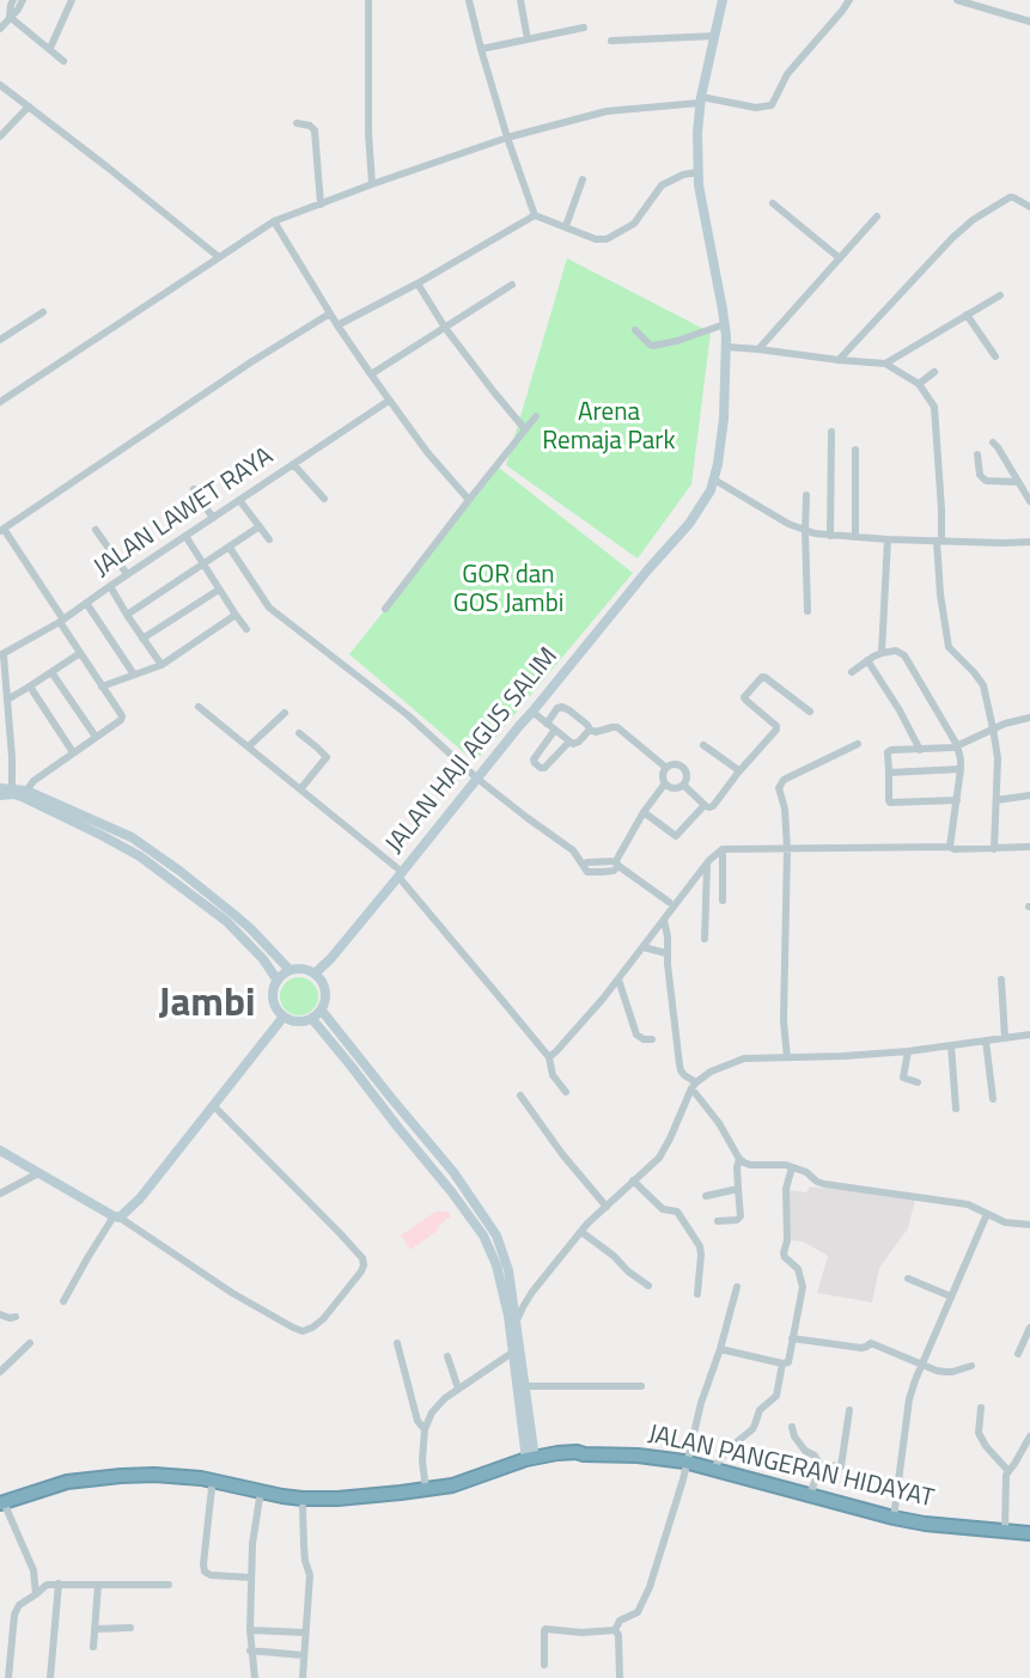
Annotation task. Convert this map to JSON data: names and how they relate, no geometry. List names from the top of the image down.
{
  "streets": {
    "highway": ["JALAN PANGERAN HIDAYAT"],
    "main road": ["JALAN HAJI AGUS SALIM"],
    "street": ["JALAN LAWET RAYA"]
  },
  "districts": ["Jambi"],
  "parks": ["Arena Remaja Park", "GOR dan GOS Jambi"]
}
